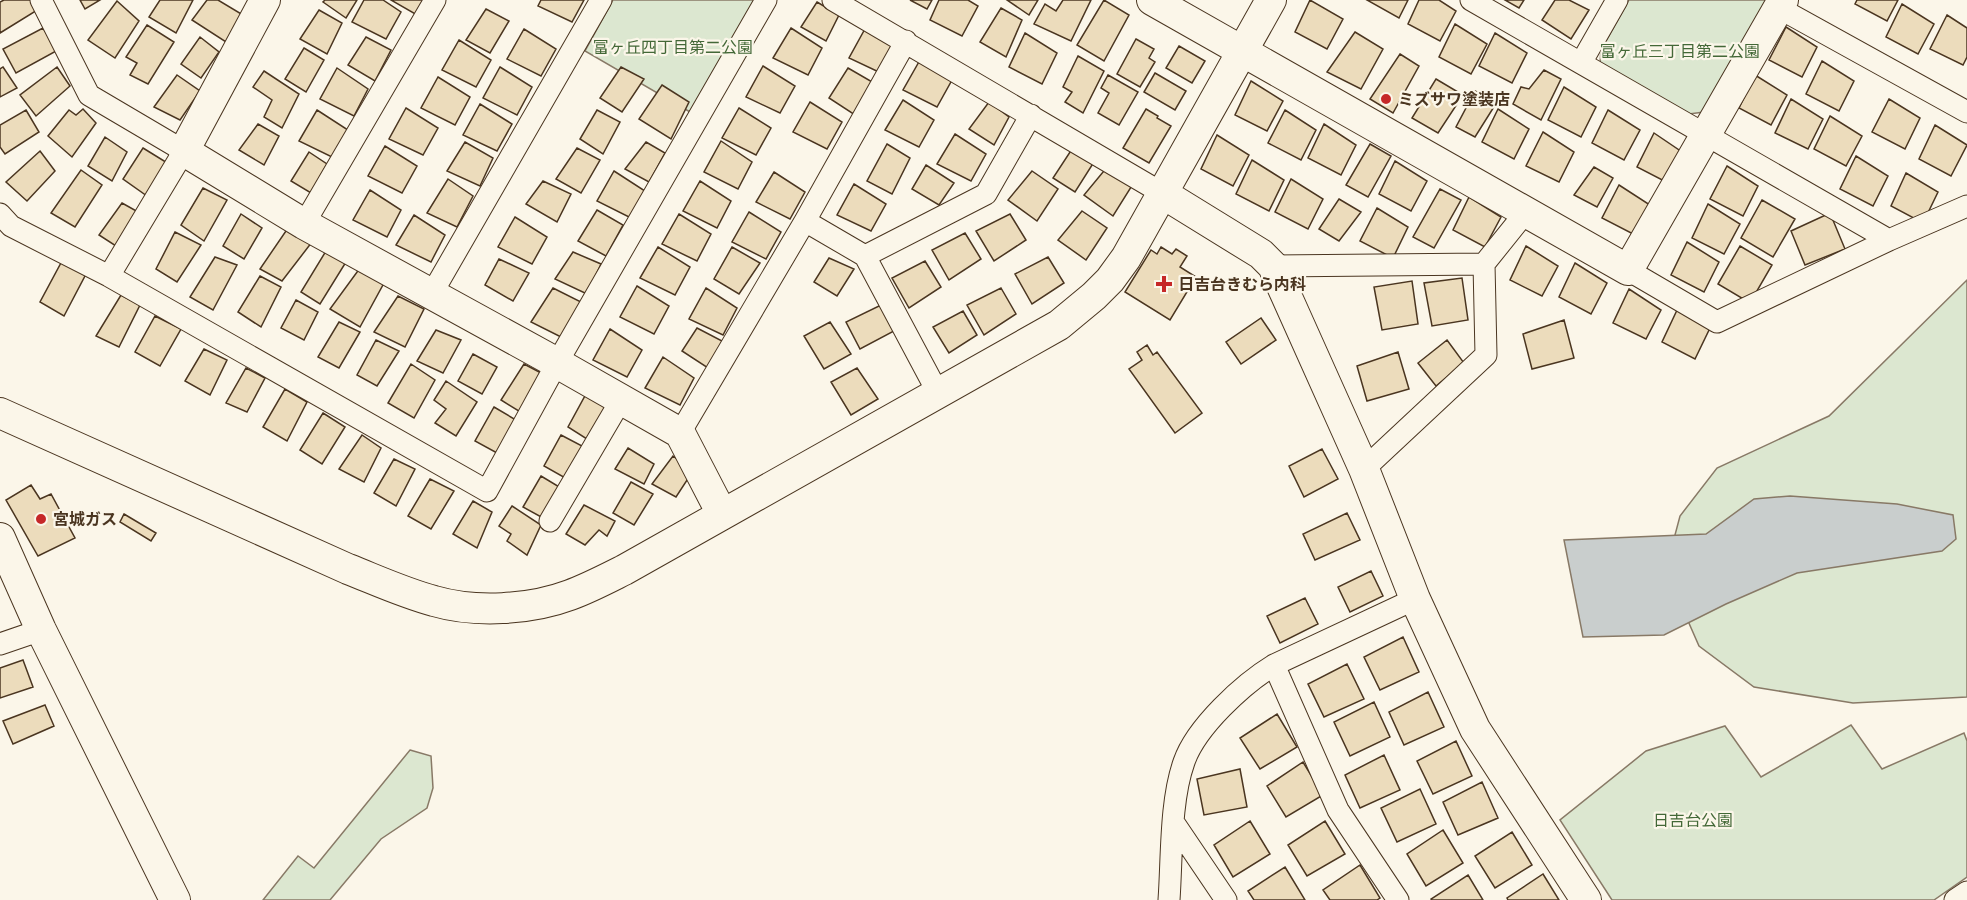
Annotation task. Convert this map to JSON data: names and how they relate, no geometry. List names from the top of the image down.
{
  "parks": ["富ヶ丘四丁目第二公園", "富ヶ丘三丁目第二公園", "日吉台公園"],
  "places": {
    "other": ["ミズサワ塗装店", "宮城ガス"],
    "health": ["日吉台きむら内科"]
  }
}
